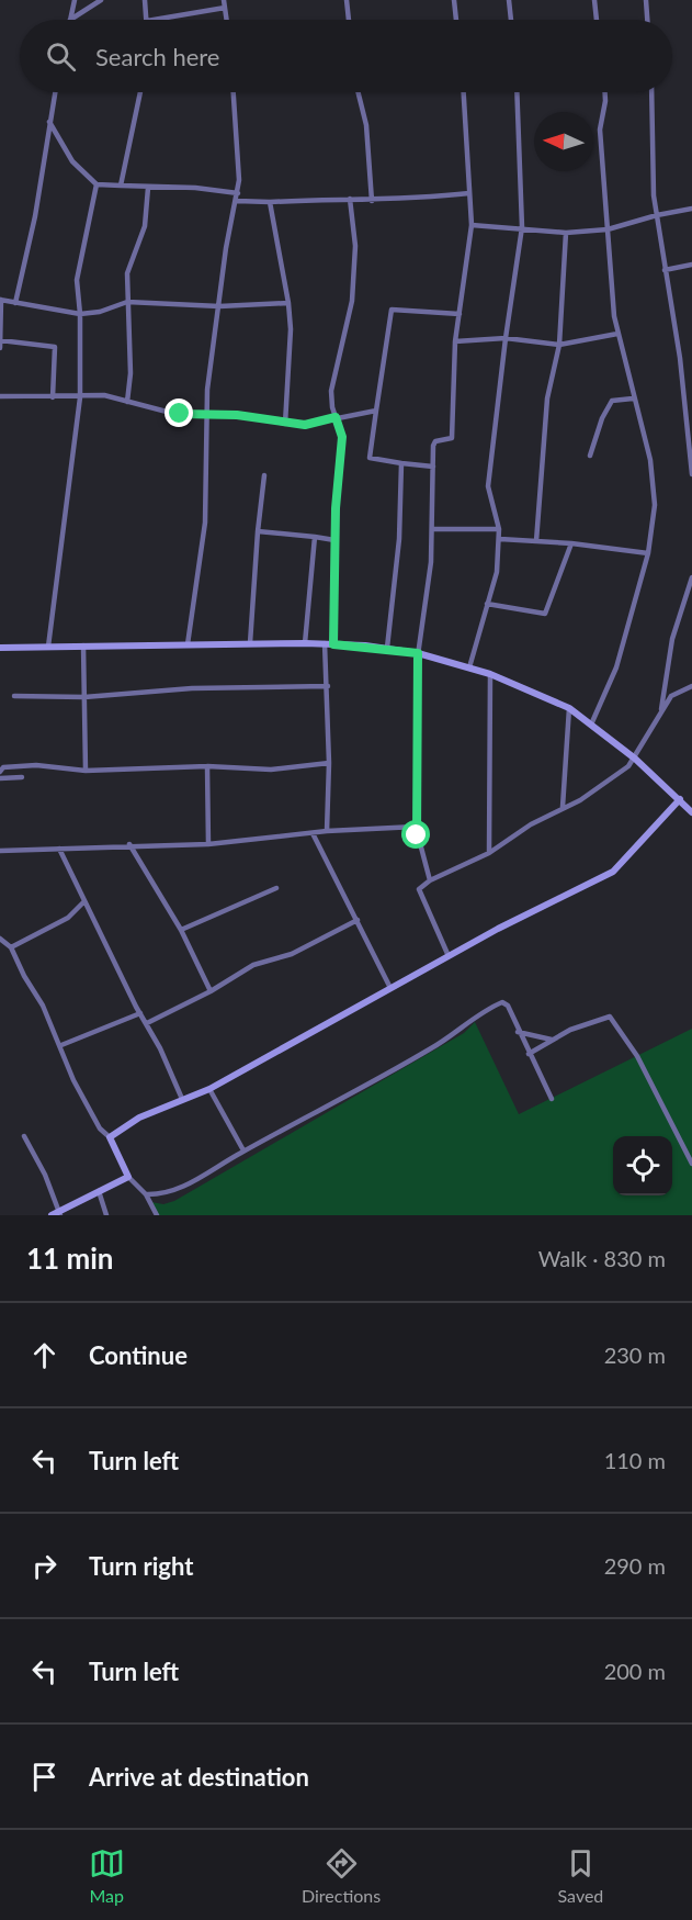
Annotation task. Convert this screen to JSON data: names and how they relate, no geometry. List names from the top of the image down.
{
  "north": "left",
  "page": {
    "search": "Search here",
    "heading": ["11 min", "Walk · 830 m"],
    "list": [
      ["Continue", "230 m"],
      ["Turn left", "110 m"],
      ["Turn right", "290 m"],
      ["Turn left", "200 m"],
      "Arrive at destination"
    ],
    "nav": ["Map", "Directions", "Saved"]
  }
}
